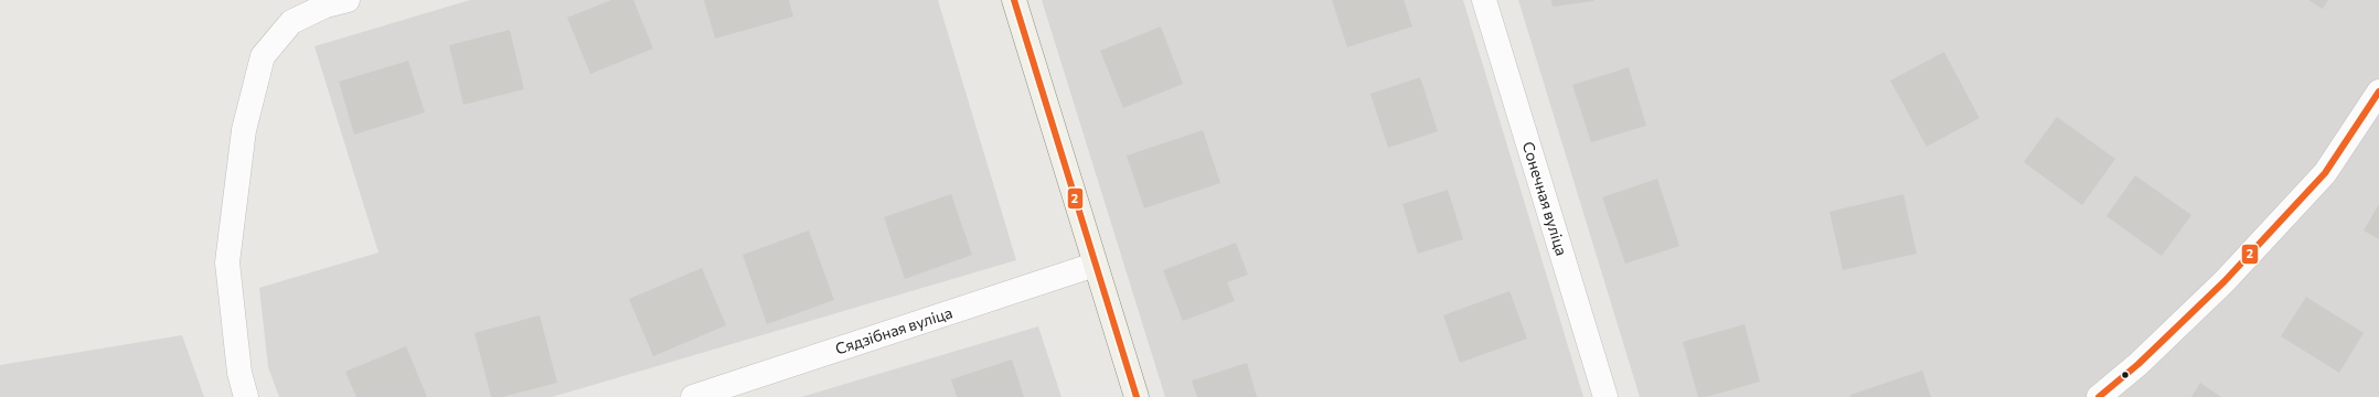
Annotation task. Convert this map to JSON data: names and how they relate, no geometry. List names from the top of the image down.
{
  "streets": {
    "street": ["Сонечная вуліца", "Сядзібная вуліца"]
  },
  "lines": ["transit line 2"]
}
